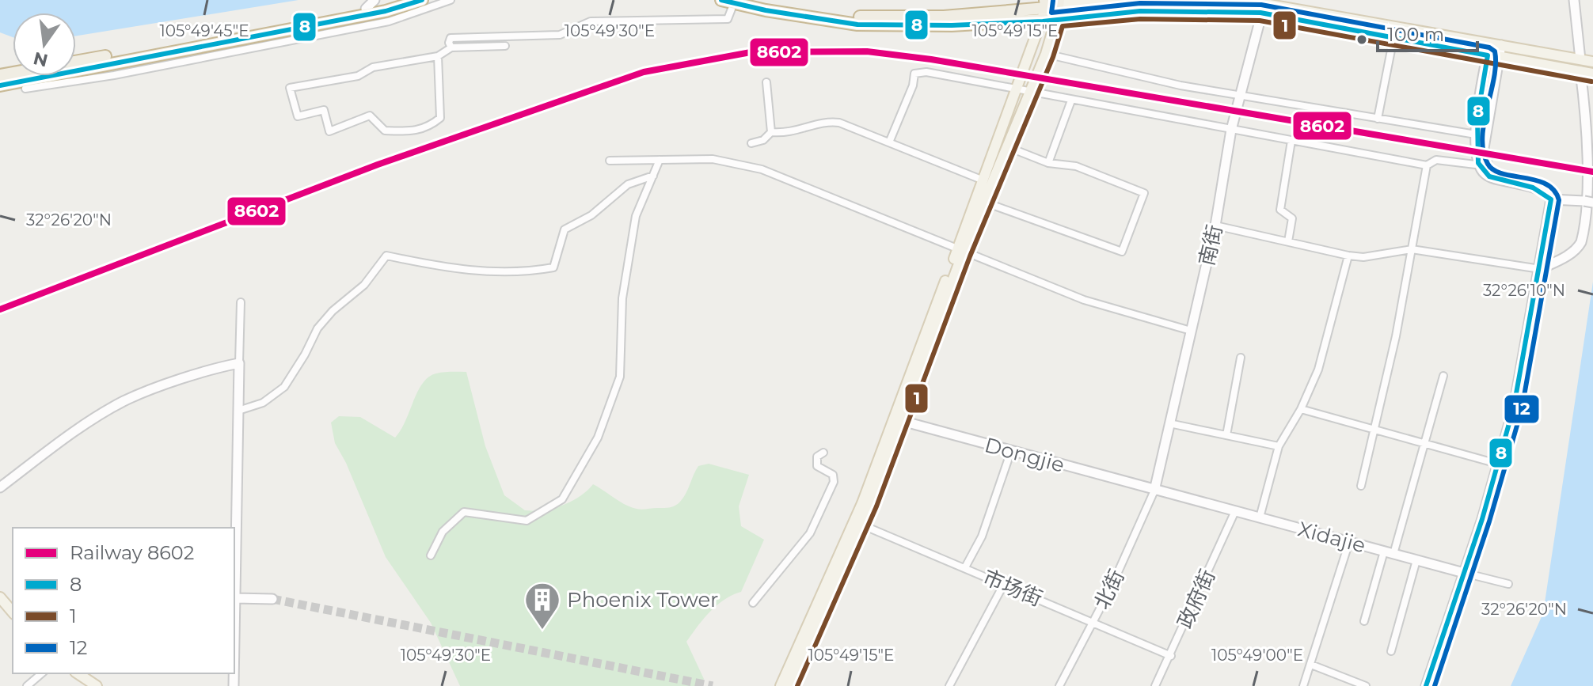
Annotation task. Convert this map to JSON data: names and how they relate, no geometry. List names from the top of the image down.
{
  "streets": {
    "street": [
      "南街",
      "Dongjie",
      "Xidajie",
      "市场街",
      "北街",
      "政府街"
    ]
  },
  "crossings": [
    ["南街", "Dongjie"],
    ["南街", "Xidajie"],
    ["南街", "北街"],
    ["Dongjie", "Xidajie"],
    ["Dongjie", "北街"],
    ["Xidajie", "北街"],
    ["Xidajie", "政府街"],
    ["市场街", "北街"],
    ["市场街", "政府街"]
  ],
  "places": {
    "building": ["Phoenix Tower"]
  },
  "lines": [
    "transit line 8",
    "transit line 12",
    "transit line 1",
    "rail line 8602"
  ],
  "legend": [
    "Railway 8602",
    "8",
    "1",
    "12"
  ],
  "scale_bar": "100 m",
  "north": "bottom",
  "coordinates": [
    "105°49'45\"E",
    "105°49'30\"E",
    "105°49'15\"E",
    "32°26'20\"N",
    "32°26'10\"N",
    "105°49'00\"E"
  ]
}
